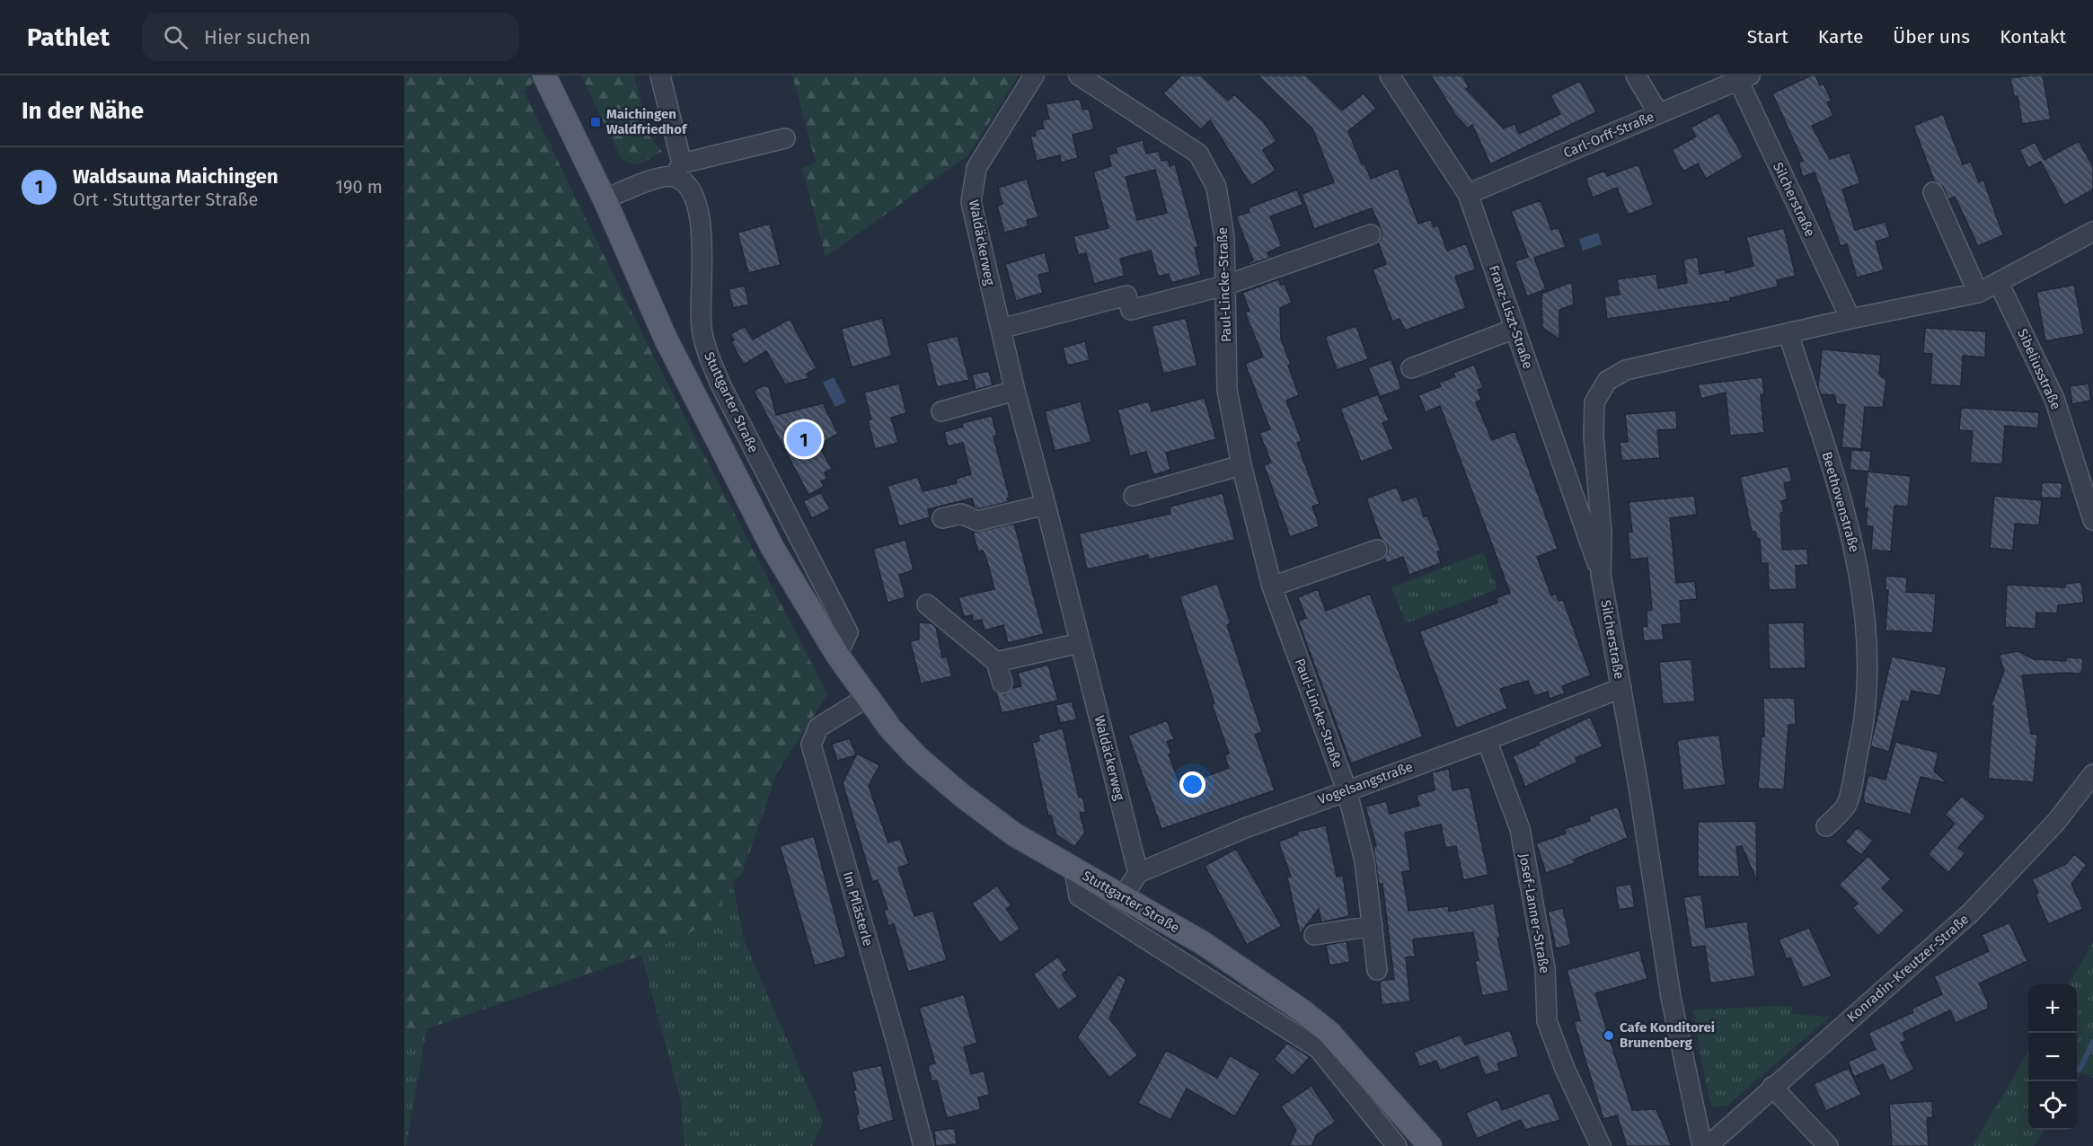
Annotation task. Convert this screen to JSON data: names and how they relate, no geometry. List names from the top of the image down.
{
  "streets": {
    "main road": ["Stuttgarter Straße"],
    "street": [
      "Carl-Orff-Straße",
      "Silcherstraße",
      "Waldäckerweg",
      "Paul-Lincke-Straße",
      "Franz-Liszt-Straße",
      "Sibeliusstraße",
      "Beethovenstraße",
      "Vogelsangstraße",
      "Im Pflästerle",
      "Josef-Lanner-Straße",
      "Konradin-Kreutzer-Straße"
    ]
  },
  "crossings": [
    ["Carl-Orff-Straße", "Silcherstraße"],
    ["Carl-Orff-Straße", "Franz-Liszt-Straße"],
    ["Silcherstraße", "Franz-Liszt-Straße"],
    ["Silcherstraße", "Sibeliusstraße"],
    ["Silcherstraße", "Beethovenstraße"],
    ["Silcherstraße", "Vogelsangstraße"],
    ["Waldäckerweg", "Vogelsangstraße"],
    ["Paul-Lincke-Straße", "Vogelsangstraße"],
    ["Stuttgarter Straße", "Im Pflästerle"],
    ["Vogelsangstraße", "Josef-Lanner-Straße"]
  ],
  "places": {
    "transit": ["Maichingen Waldfriedhof"],
    "other": ["Cafe Konditorei Brunenberg"]
  },
  "page": {
    "header": "Pathlet",
    "search": "Hier suchen",
    "nav": [
      "Start",
      "Karte",
      "Über uns",
      "Kontakt"
    ],
    "heading": "In der Nähe",
    "list": [
      {
        "mark": "1",
        "name": "Waldsauna Maichingen",
        "note": "Ort · Stuttgarter Straße",
        "value": "190 m"
      }
    ],
    "pins": "1",
    "map_buttons": ["+", "−"]
  }
}
